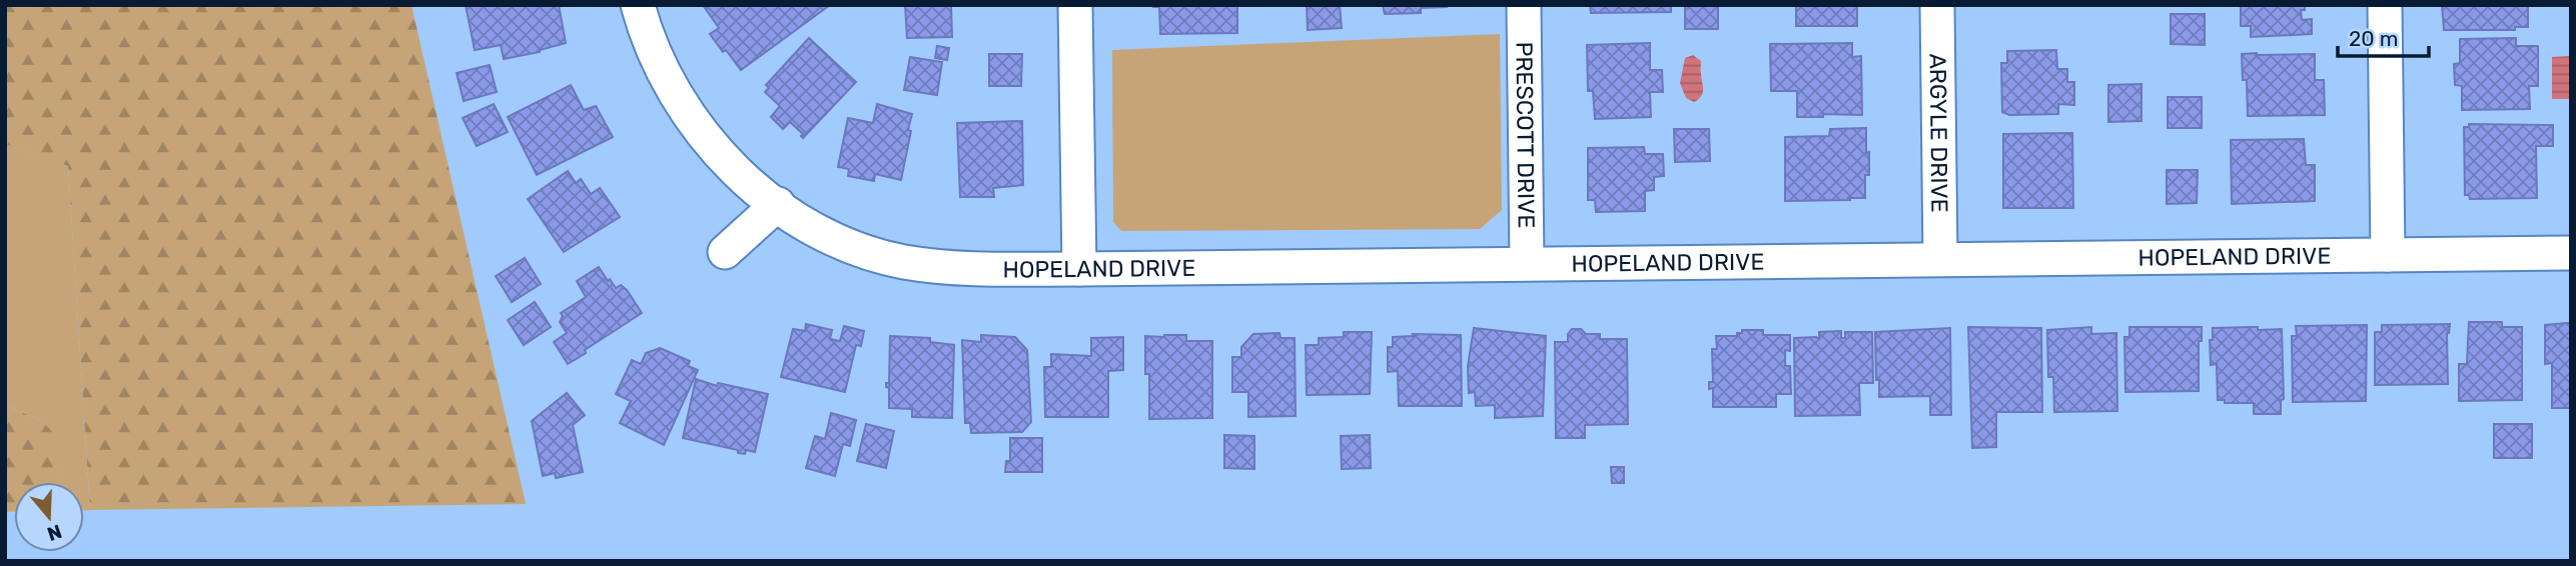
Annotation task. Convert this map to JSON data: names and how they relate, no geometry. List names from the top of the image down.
{
  "streets": {
    "street": ["ARGYLE DRIVE", "PRESCOTT DRIVE", "HOPELAND DRIVE"]
  },
  "crossings": [
    ["ARGYLE DRIVE", "HOPELAND DRIVE"],
    ["PRESCOTT DRIVE", "HOPELAND DRIVE"]
  ],
  "scale_bar": "20 m",
  "north": "bottom"
}
